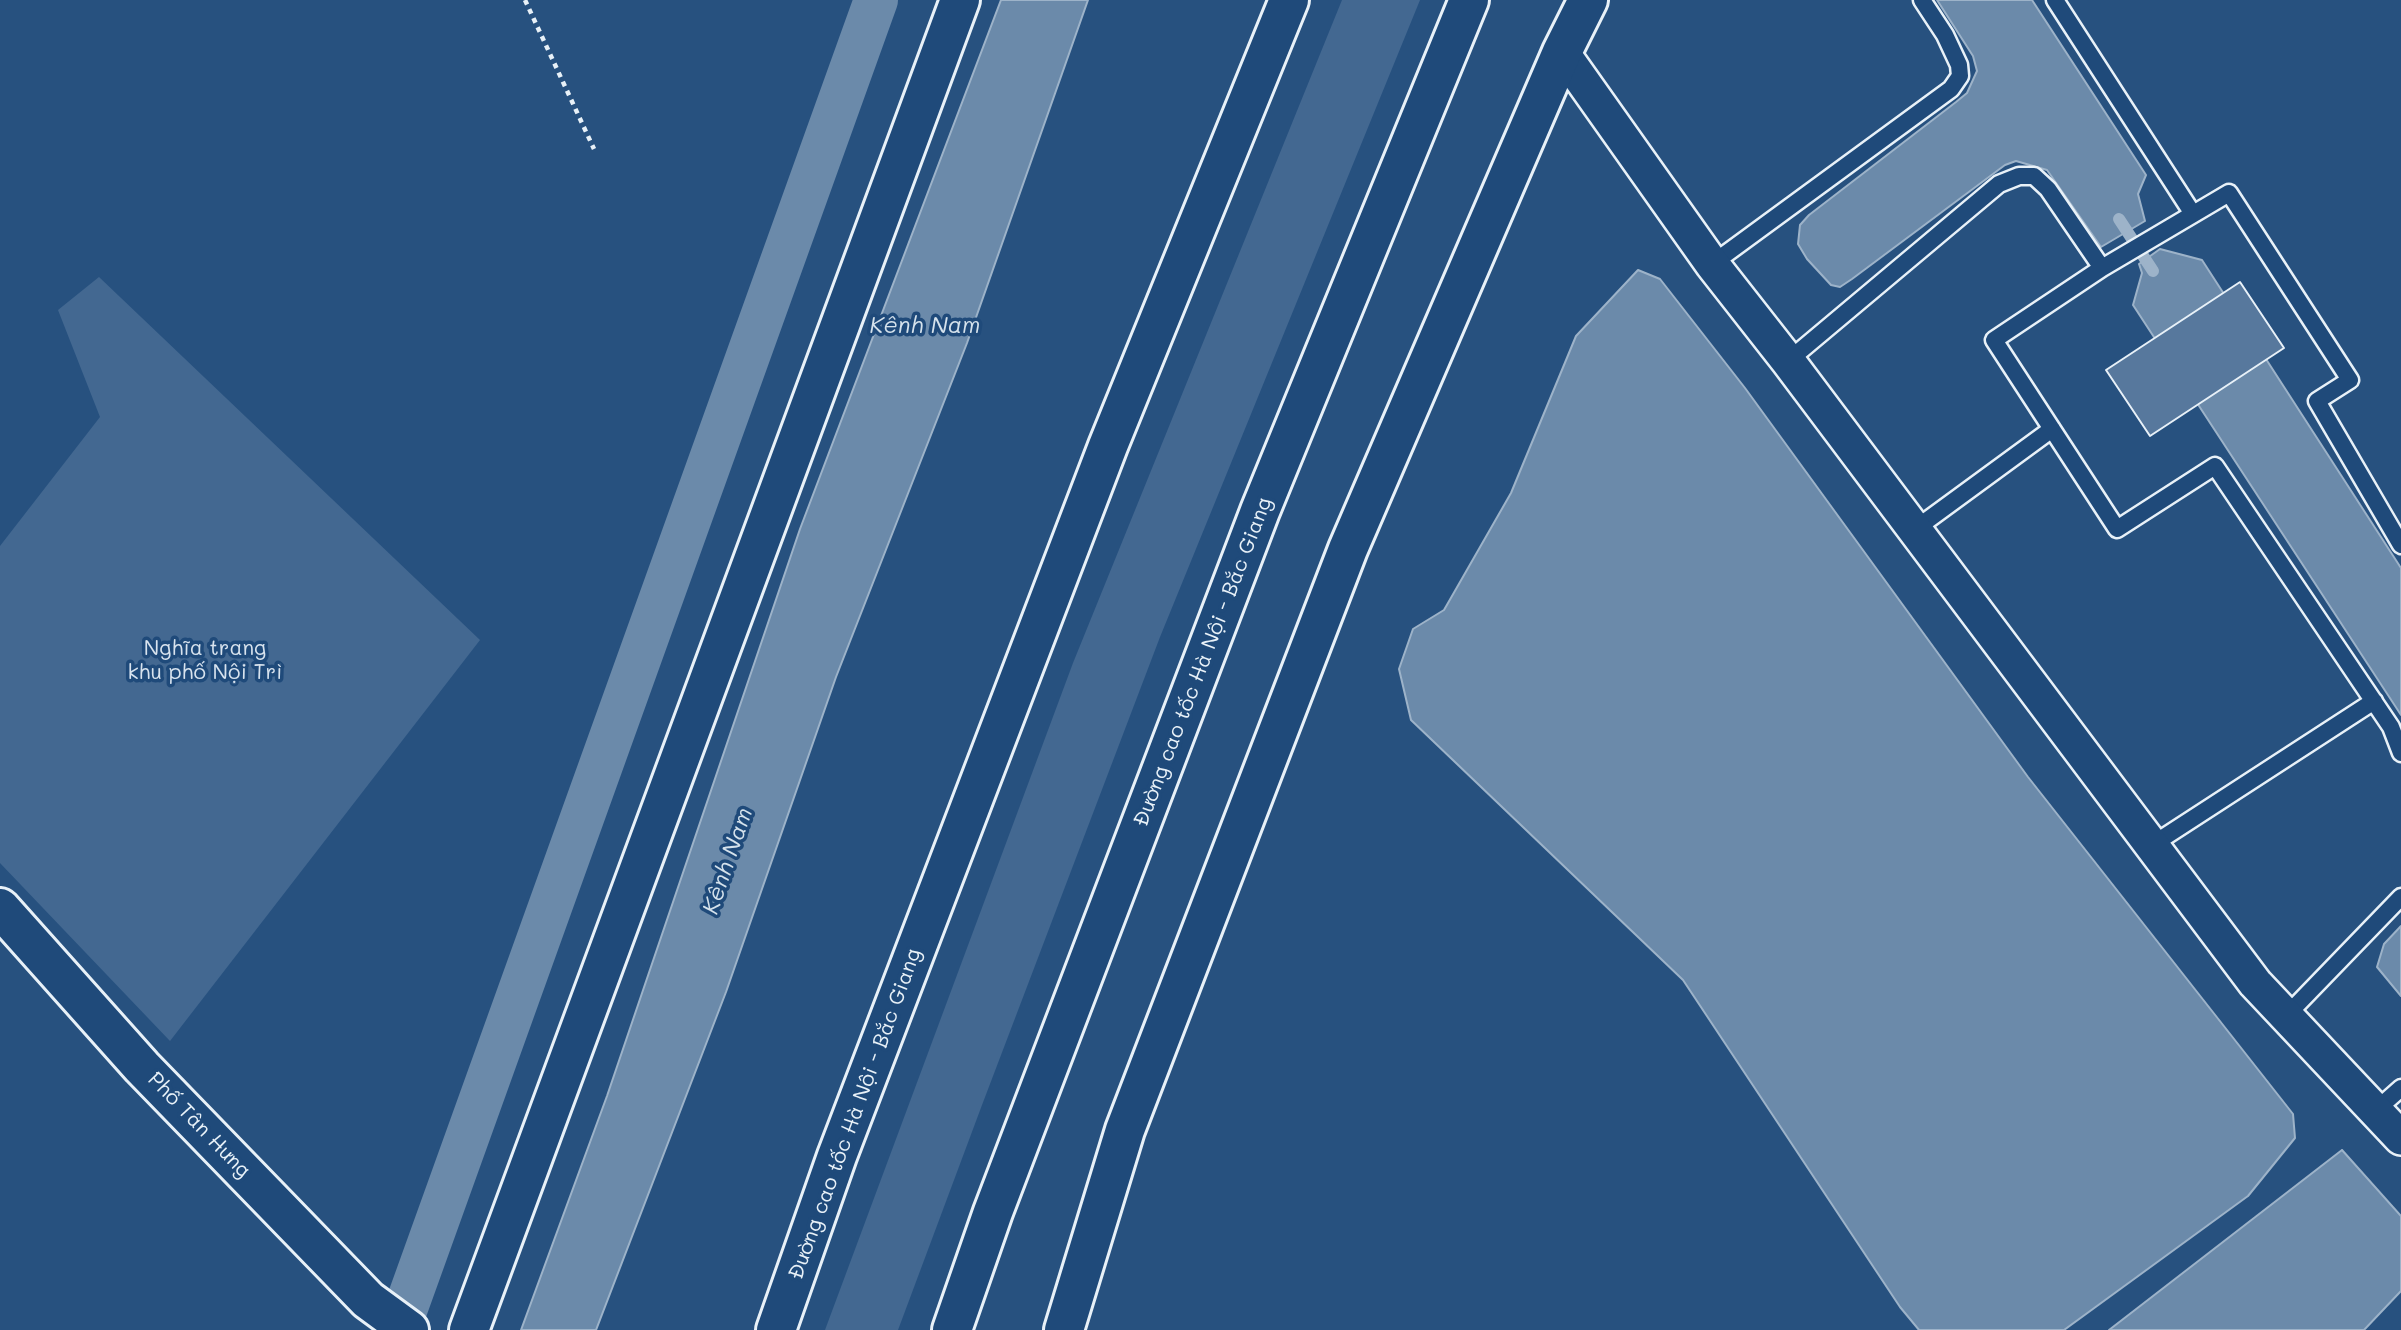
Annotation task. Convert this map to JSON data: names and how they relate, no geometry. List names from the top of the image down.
{
  "streets": {
    "main road": ["Đường cao tốc Hà Nội - Bắc Giang", "Phố Tân Hưng"]
  },
  "water": ["Kênh Nam"],
  "parks": ["Nghĩa trang khu phố Nội Trì"]
}
